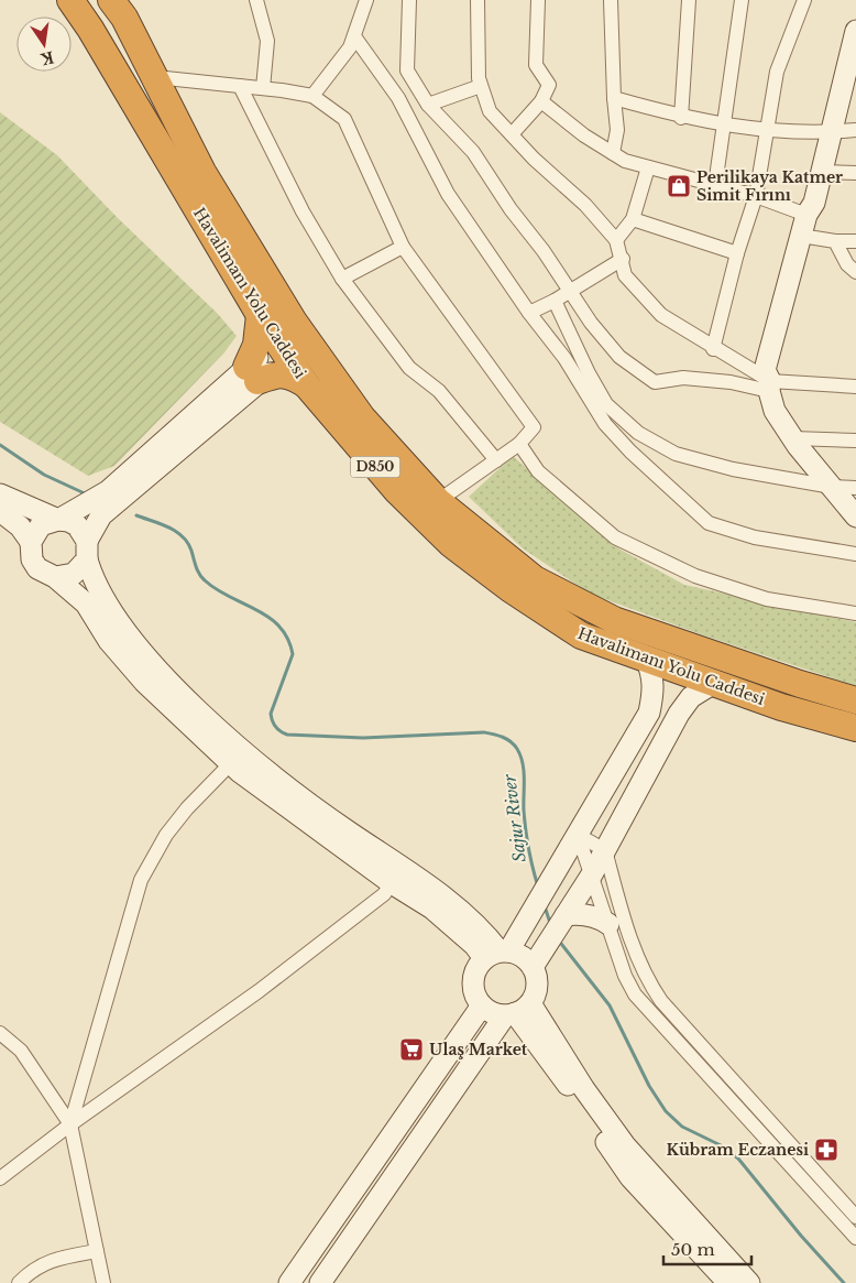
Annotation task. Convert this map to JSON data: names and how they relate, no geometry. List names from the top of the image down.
{
  "streets": {
    "highway": ["Havalimanı Yolu Caddesi", "D850"]
  },
  "water": ["Sajur River"],
  "places": {
    "shop": ["Perilikaya Katmer Simit Fırını"],
    "supermarket": ["Ulaş Market"],
    "pharmacy": ["Kübram Eczanesi"]
  },
  "scale_bar": "50 m",
  "north": "bottom"
}
